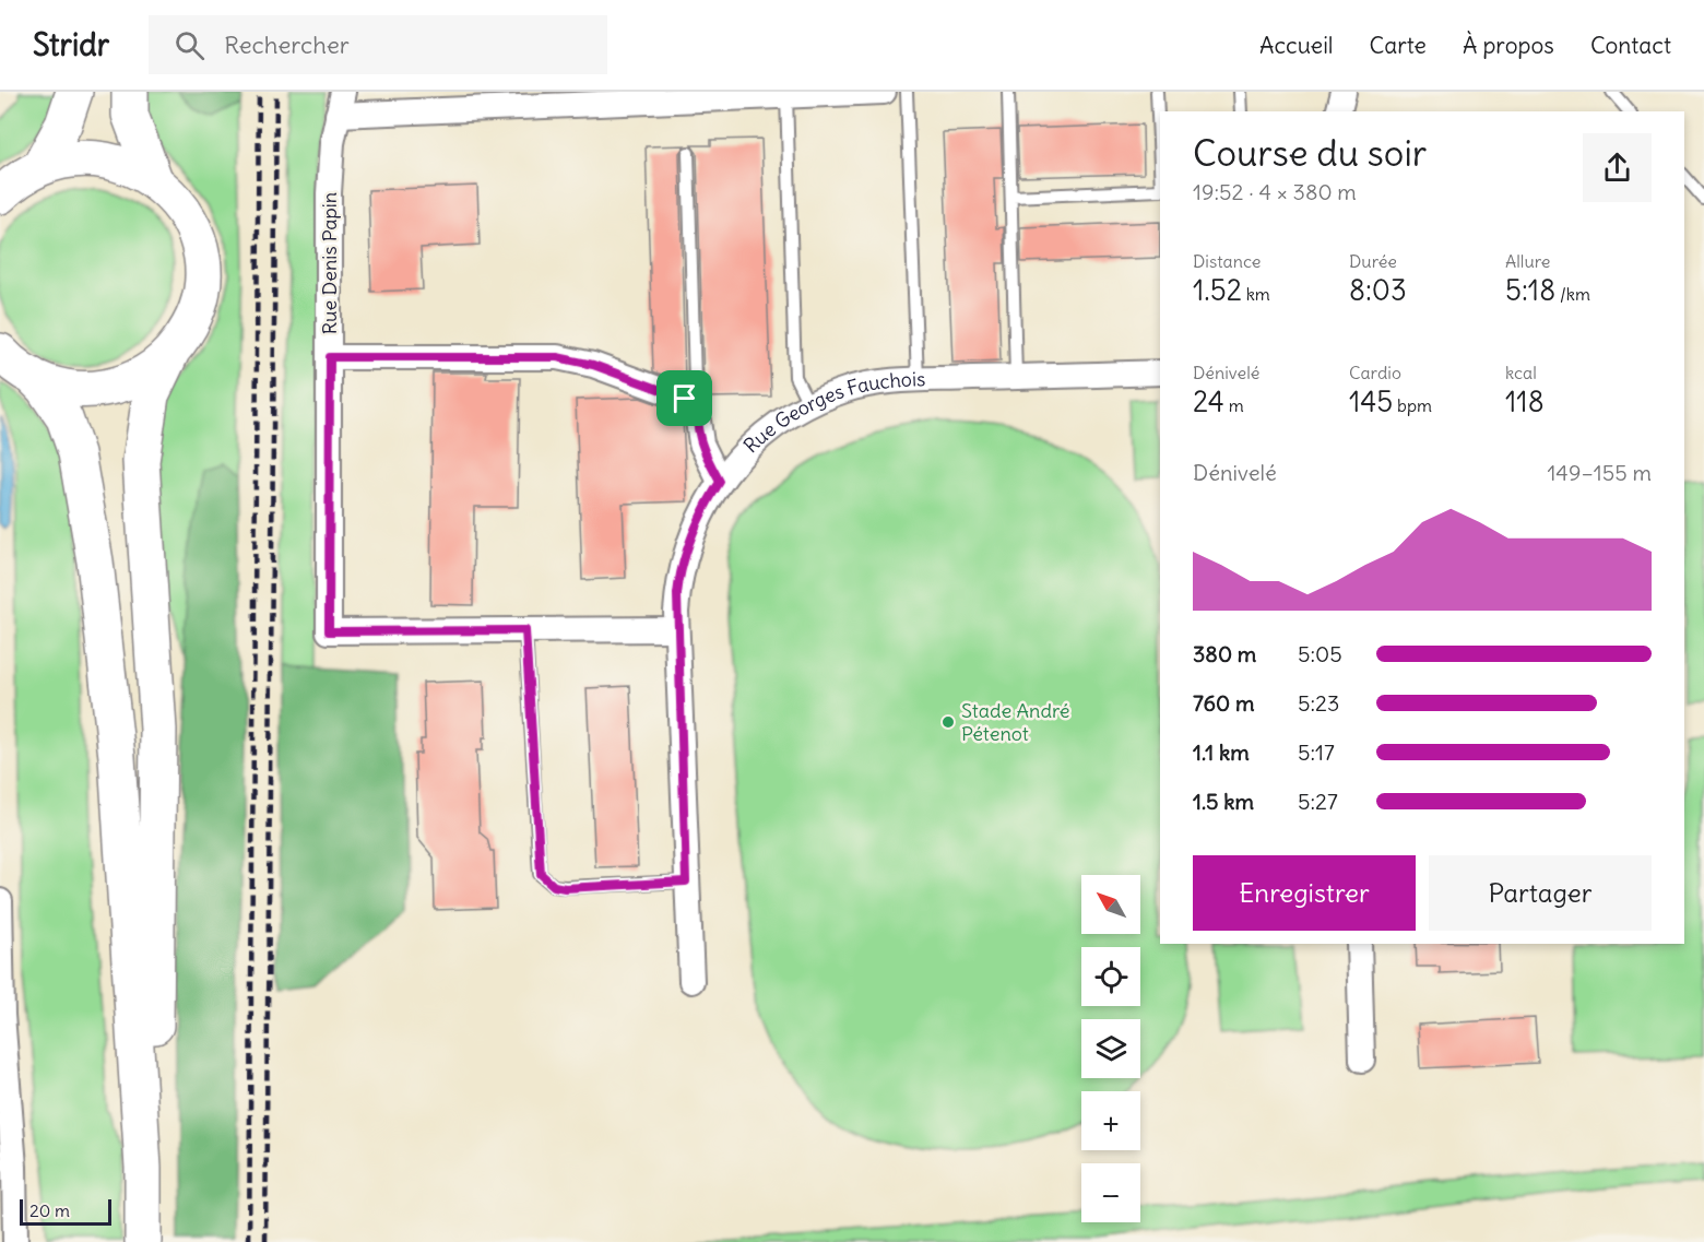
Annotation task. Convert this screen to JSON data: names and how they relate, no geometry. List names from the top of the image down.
{
  "streets": {
    "street": ["Rue Denis Papin", "Rue Georges Fauchois"]
  },
  "places": ["Stade André Pétenot"],
  "scale_bar": "20 m",
  "north": "top left",
  "page": {
    "header": "Stridr",
    "search": "Rechercher",
    "nav": [
      "Accueil",
      "Carte",
      "À propos",
      "Contact"
    ],
    "heading": ["Course du soir", "19:52 · 4 × 380 m"],
    "stats": [
      ["Distance", "1.52 km"],
      ["Durée", "8:03"],
      ["Allure", "5:18 /km"],
      ["Dénivelé", "24 m"],
      ["Cardio", "145 bpm"],
      ["kcal", "118"]
    ],
    "chart": ["Dénivelé", "149–155 m"],
    "list": [
      {
        "name": "380 m",
        "note": "5:05"
      },
      {
        "name": "760 m",
        "note": "5:23"
      },
      {
        "name": "1.1 km",
        "note": "5:17"
      },
      {
        "name": "1.5 km",
        "note": "5:27"
      }
    ],
    "buttons": ["Enregistrer", "Partager"],
    "map_buttons": ["+", "−"],
    "scale": "20 m"
  }
}
